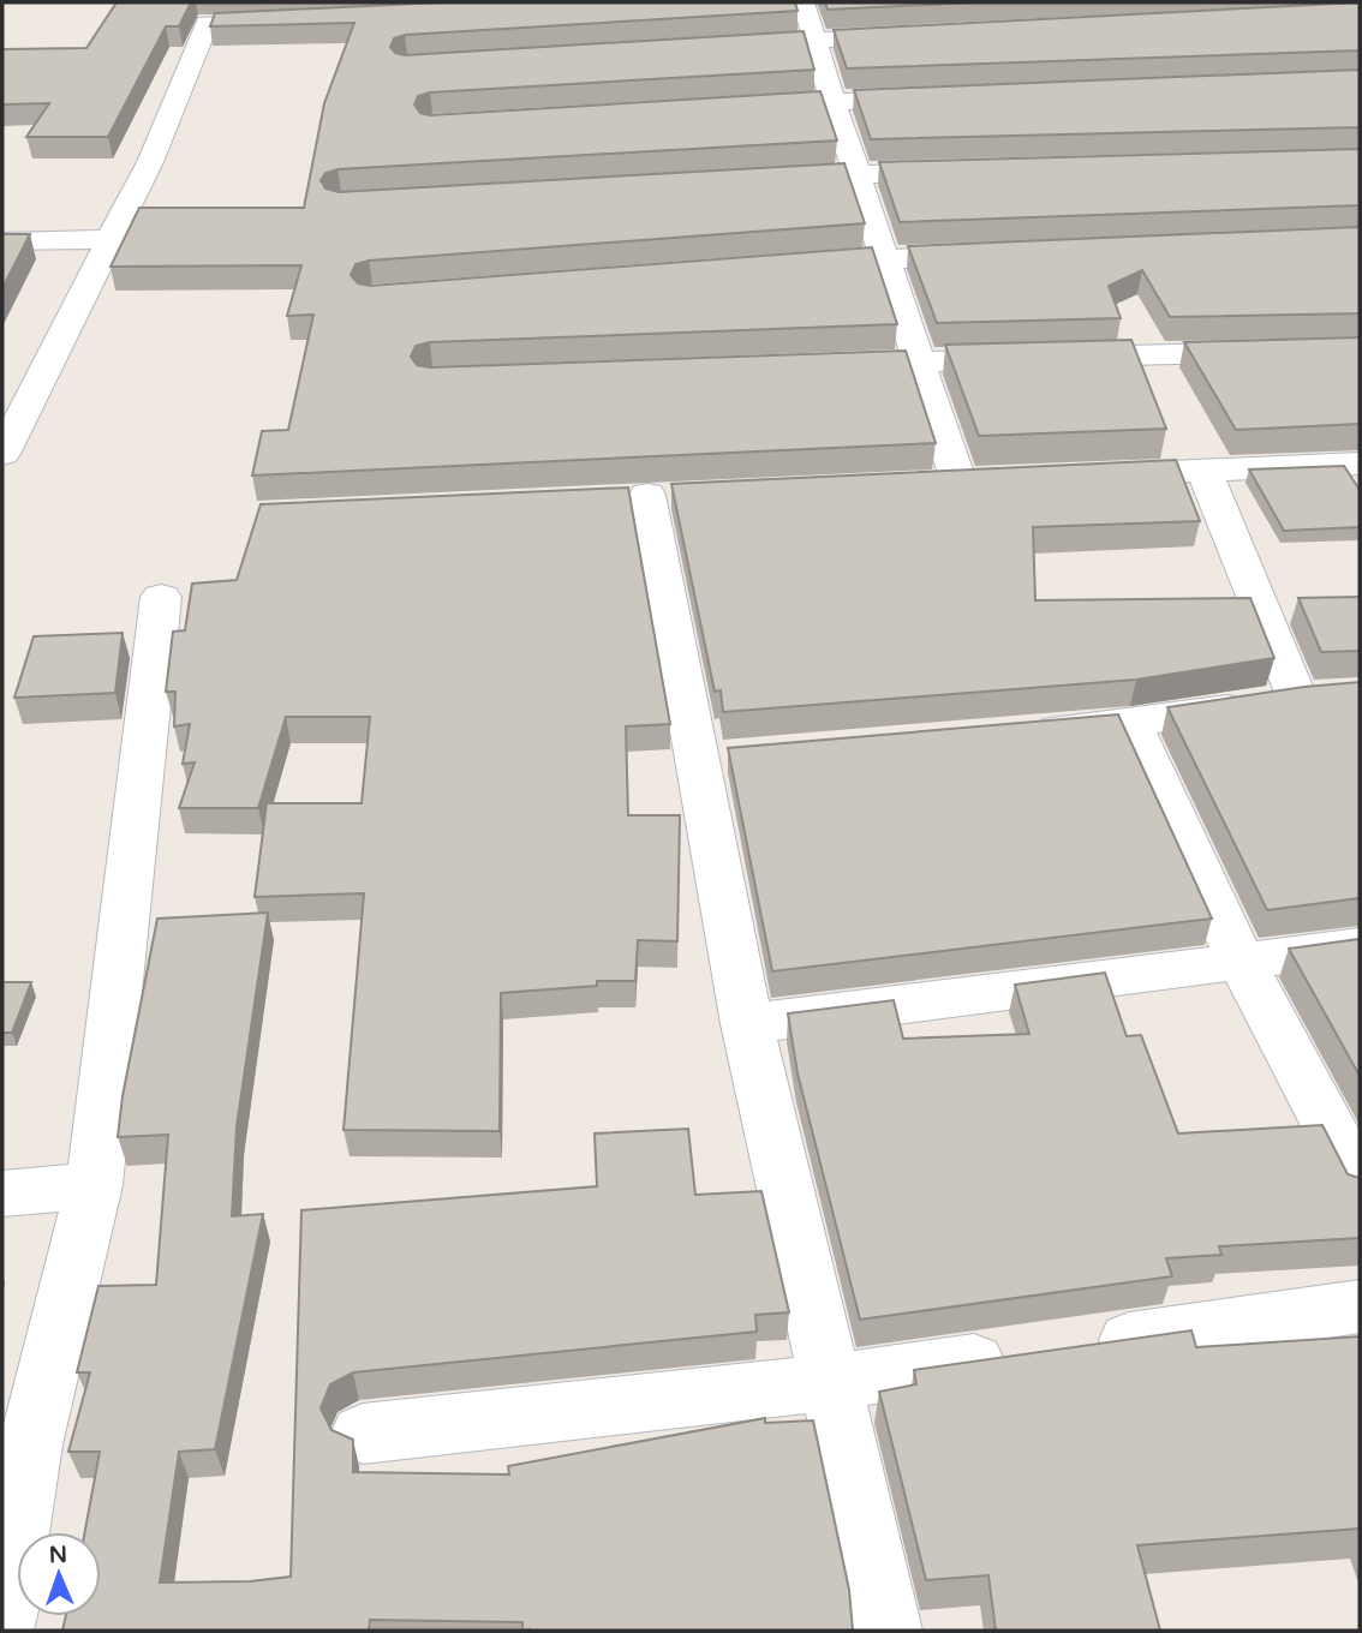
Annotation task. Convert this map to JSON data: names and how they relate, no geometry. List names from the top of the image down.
{
  "north": "top"
}
